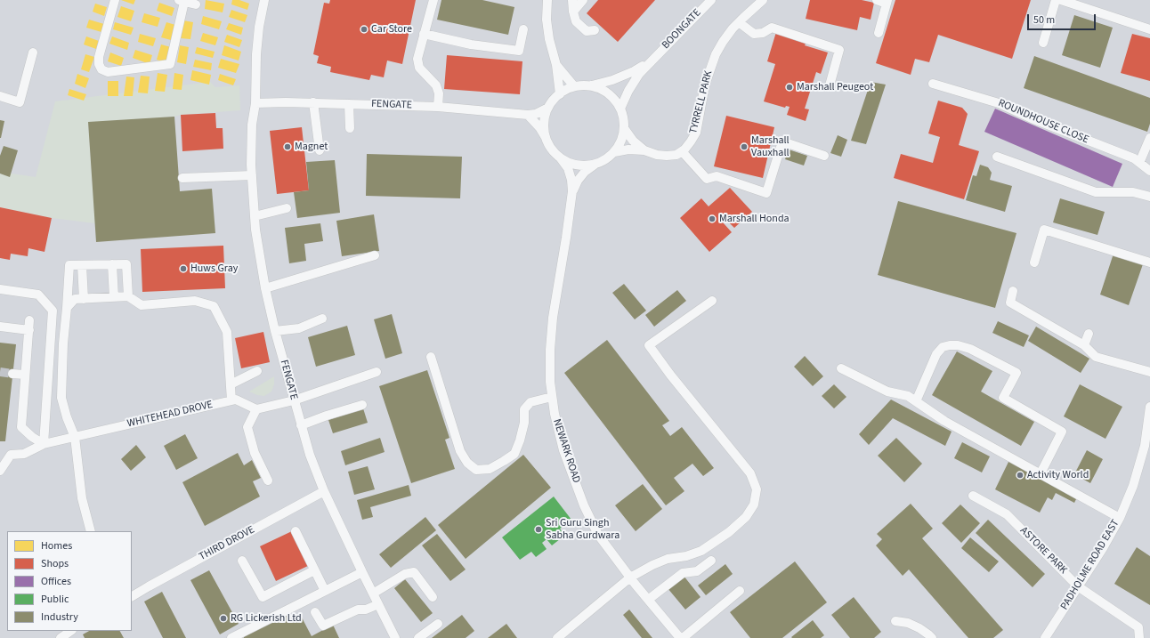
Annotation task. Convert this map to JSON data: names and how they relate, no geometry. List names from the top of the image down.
{
  "streets": {
    "street": [
      "BOONGATE",
      "TYRRELL PARK",
      "FENGATE",
      "ROUNDHOUSE CLOSE",
      "WHITEHEAD DROVE",
      "NEWARK ROAD",
      "THIRD DROVE",
      "ASTORE PARK",
      "PADHOLME ROAD EAST"
    ]
  },
  "crossings": [
    ["BOONGATE", "FENGATE"],
    ["BOONGATE", "NEWARK ROAD"],
    ["FENGATE", "NEWARK ROAD"],
    ["FENGATE", "THIRD DROVE"],
    ["ASTORE PARK", "PADHOLME ROAD EAST"]
  ],
  "places": [
    "Car Store",
    "Marshall Peugeot",
    "Magnet",
    "Marshall Vauxhall",
    "Marshall Honda",
    "Huws Gray",
    "Activity World",
    "Sri Guru Singh Sabha Gurdwara",
    "RG Lickerish Ltd"
  ],
  "legend": [
    "Homes",
    "Shops",
    "Offices",
    "Public",
    "Industry"
  ],
  "scale_bar": "50 m"
}
